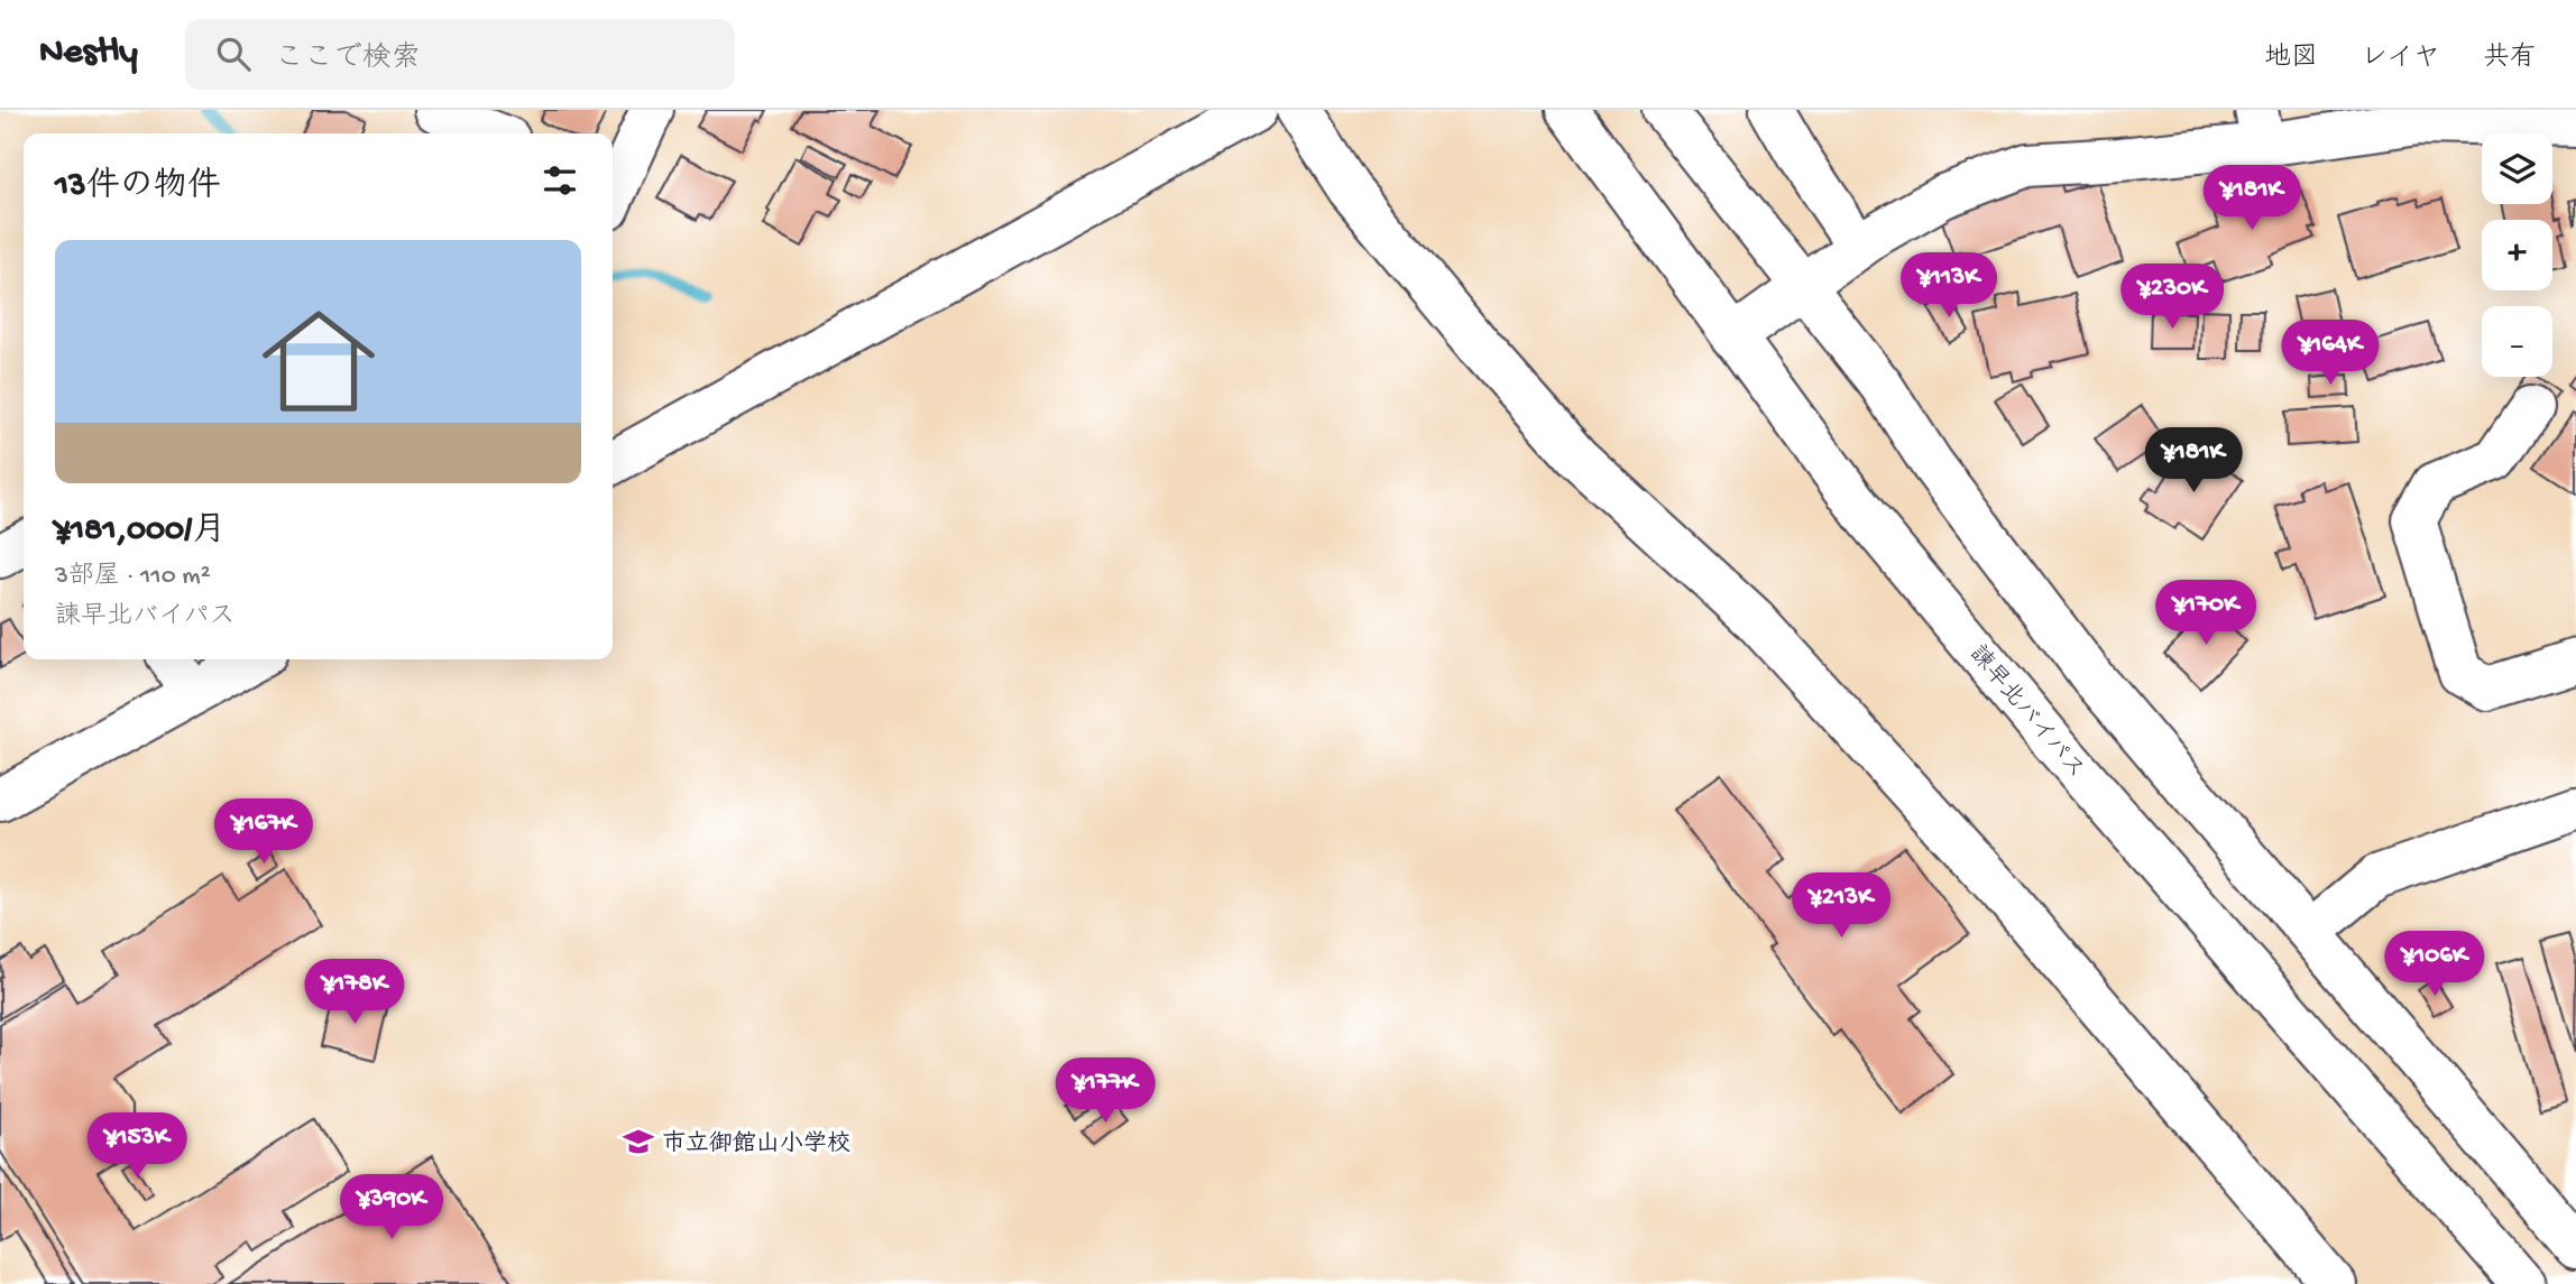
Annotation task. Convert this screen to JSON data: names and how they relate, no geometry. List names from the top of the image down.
{
  "streets": {
    "main road": ["諫早北バイパス"]
  },
  "places": {
    "school or university": ["市立御館山小学校"]
  },
  "page": {
    "header": "Nestly",
    "search": "ここで検索",
    "nav": ["地図", "レイヤ", "共有"],
    "map_buttons": ["+", "−"],
    "heading": "13件の物件",
    "price": [
      "¥181K",
      "¥113K",
      "¥230K",
      "¥164K",
      "¥181K",
      "¥170K",
      "¥167K",
      "¥213K",
      "¥106K",
      "¥178K",
      "¥177K",
      "¥153K",
      "¥390K"
    ],
    "list": [
      {
        "name": "¥181,000/月",
        "note": "3部屋 · 110 m² · 諫早北バイパス"
      }
    ]
  }
}
